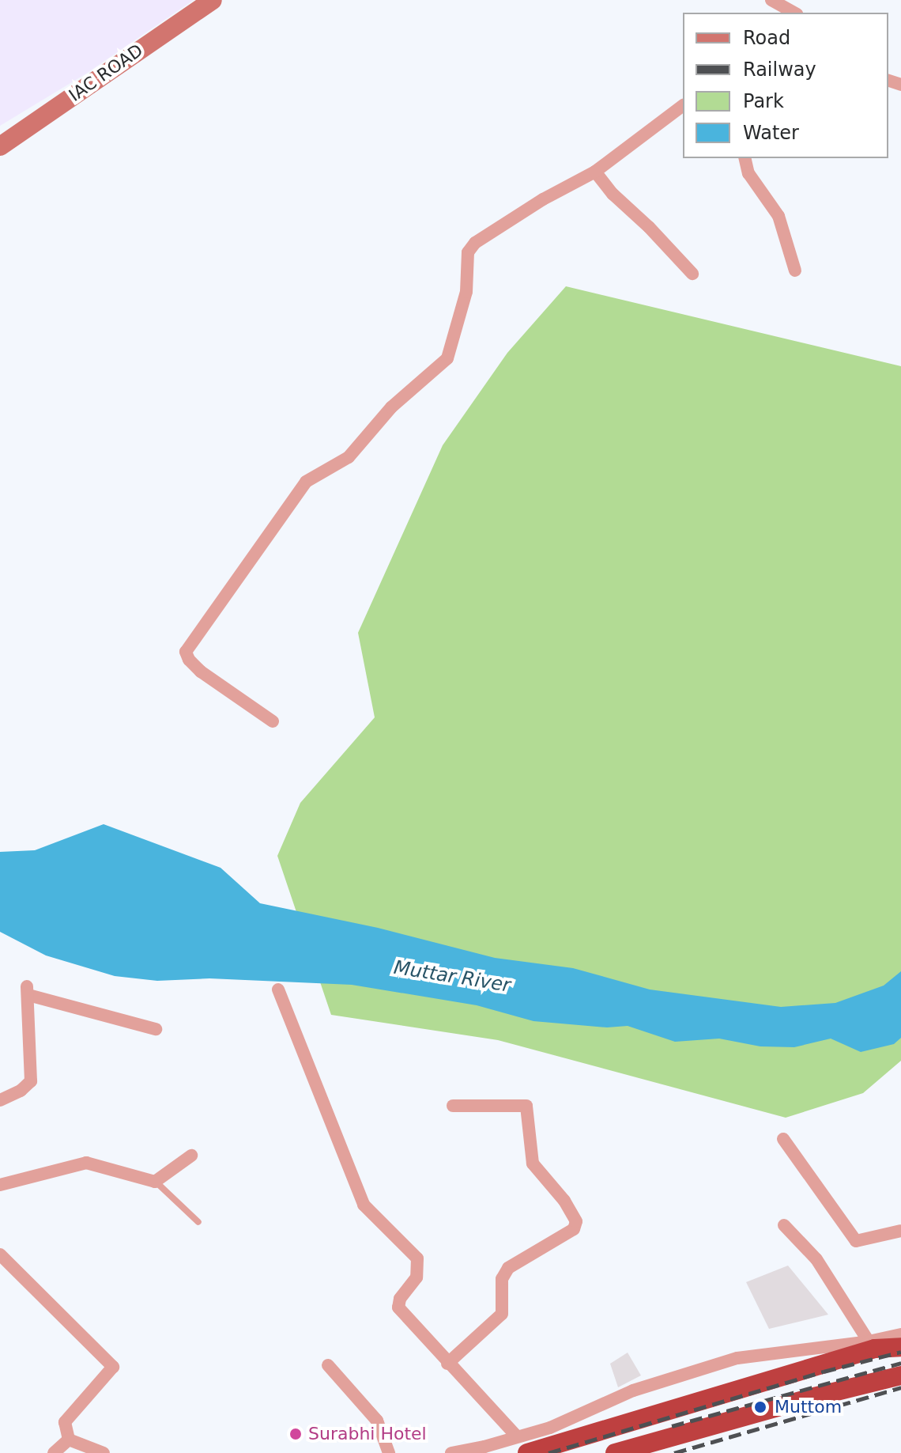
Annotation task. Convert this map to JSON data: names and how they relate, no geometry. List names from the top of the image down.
{
  "streets": {
    "main road": ["IAC ROAD"]
  },
  "water": ["Muttar River"],
  "places": ["Muttom", "Surabhi Hotel"],
  "legend": [
    "Road",
    "Railway",
    "Park",
    "Water"
  ]
}
